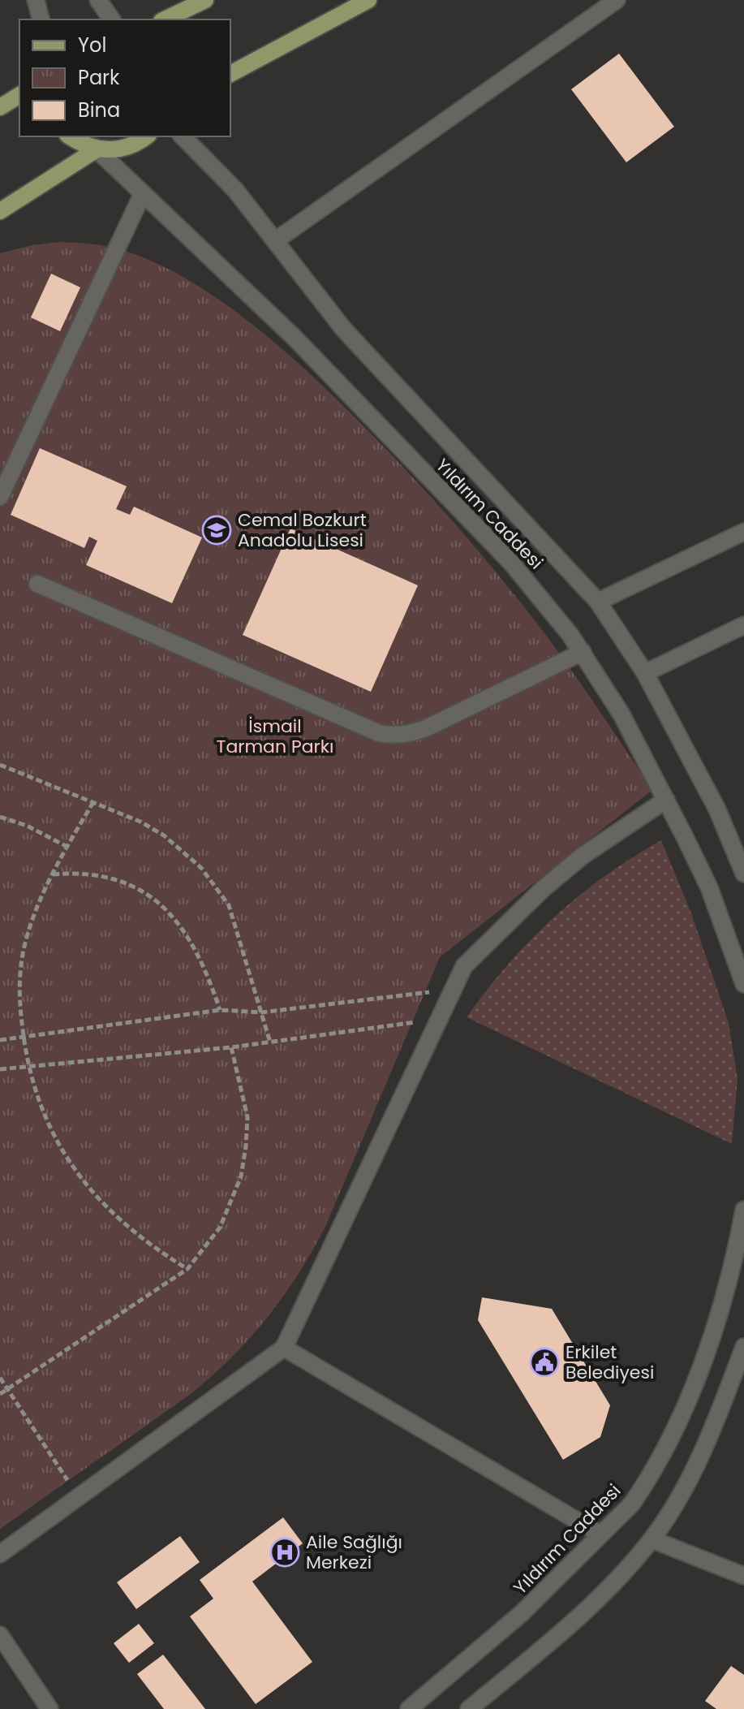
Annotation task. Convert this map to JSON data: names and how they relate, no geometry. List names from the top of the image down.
{
  "streets": {
    "street": ["Yıldırım Caddesi"]
  },
  "parks": ["İsmail Tarman Parkı"],
  "places": {
    "school or university": ["Cemal Bozkurt Anadolu Lisesi"],
    "public building": ["Erkilet Belediyesi"],
    "hospital": ["Aile Sağlığı Merkezi"]
  },
  "legend": ["Yol", "Park", "Bina"]
}
